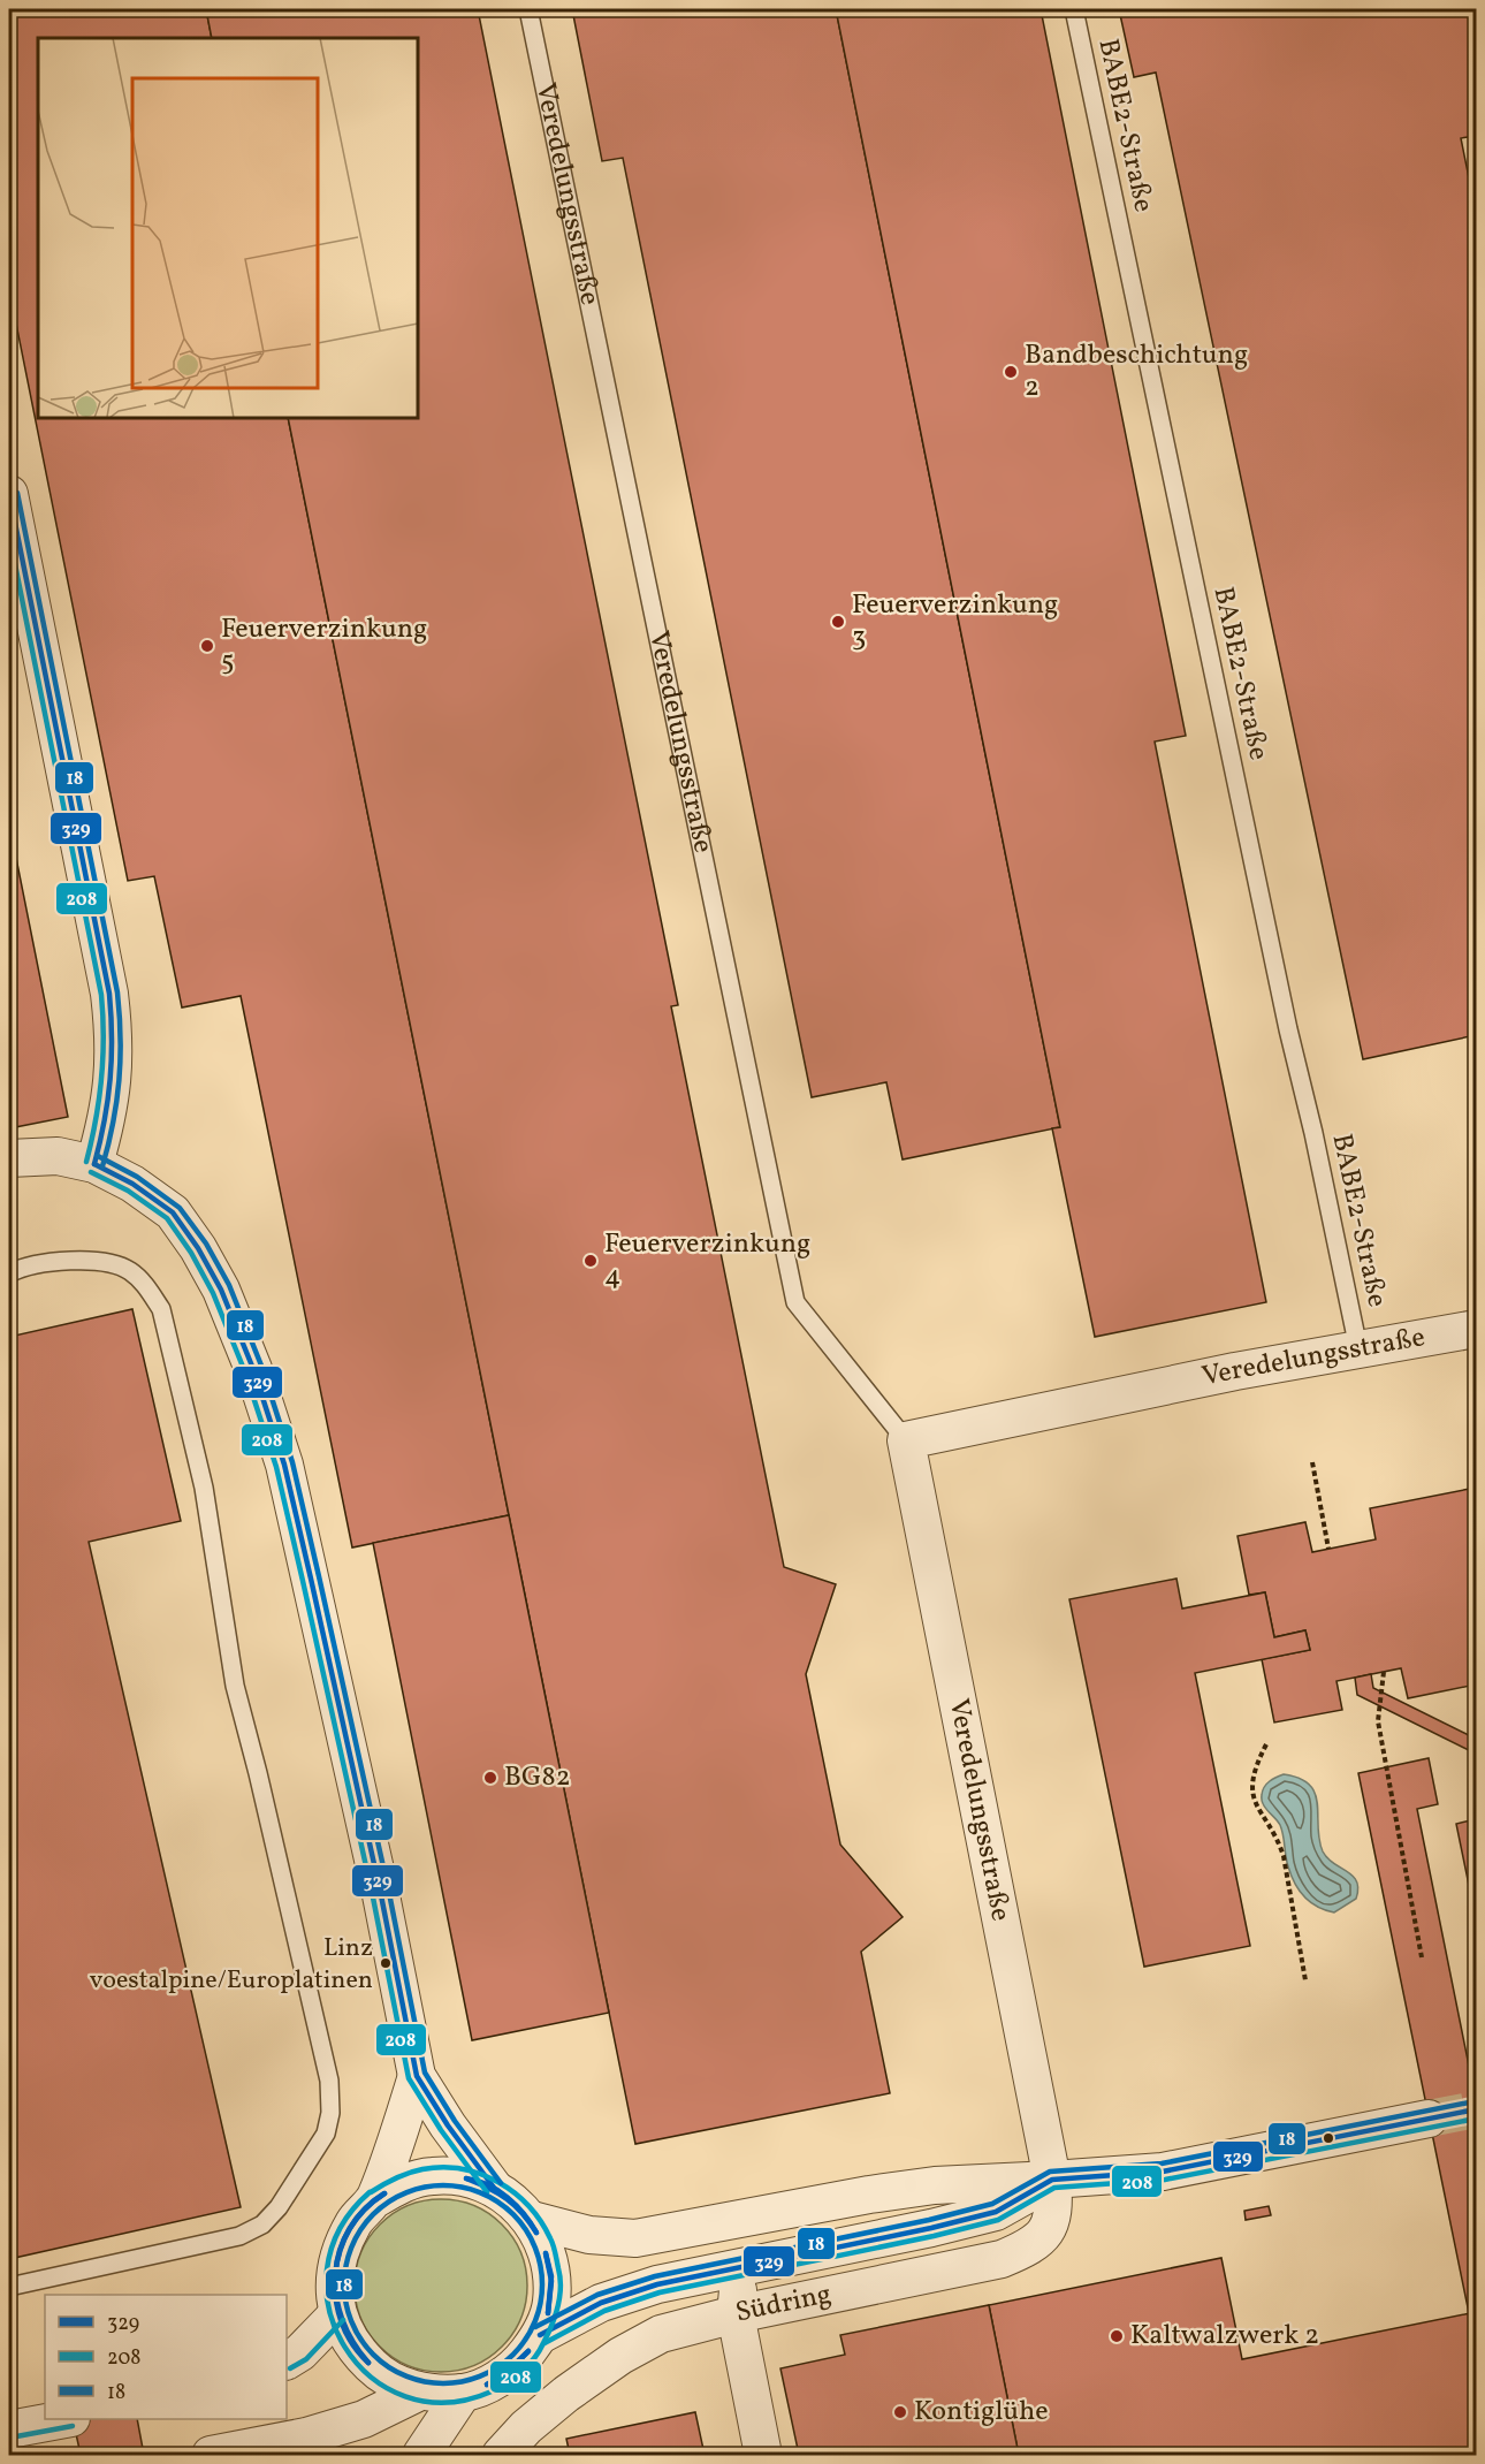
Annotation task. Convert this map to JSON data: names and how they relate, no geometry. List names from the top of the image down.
{
  "streets": {
    "street": ["Veredelungsstraße", "Südring"],
    "lane": ["BABE2-Straße"]
  },
  "crossings": [
    ["BABE2-Straße", "Veredelungsstraße"],
    ["Veredelungsstraße", "Südring"]
  ],
  "places": [
    "Bandbeschichtung 2",
    "Feuerverzinkung 3",
    "Feuerverzinkung 5",
    "Feuerverzinkung 4",
    "BG82",
    "Linz voestalpine/Europlatinen",
    "Kaltwalzwerk 2",
    "Kontiglühe"
  ],
  "lines": ["transit line 18", "transit line 329", "transit line 208"],
  "legend": ["329", "208", "18"]
}
